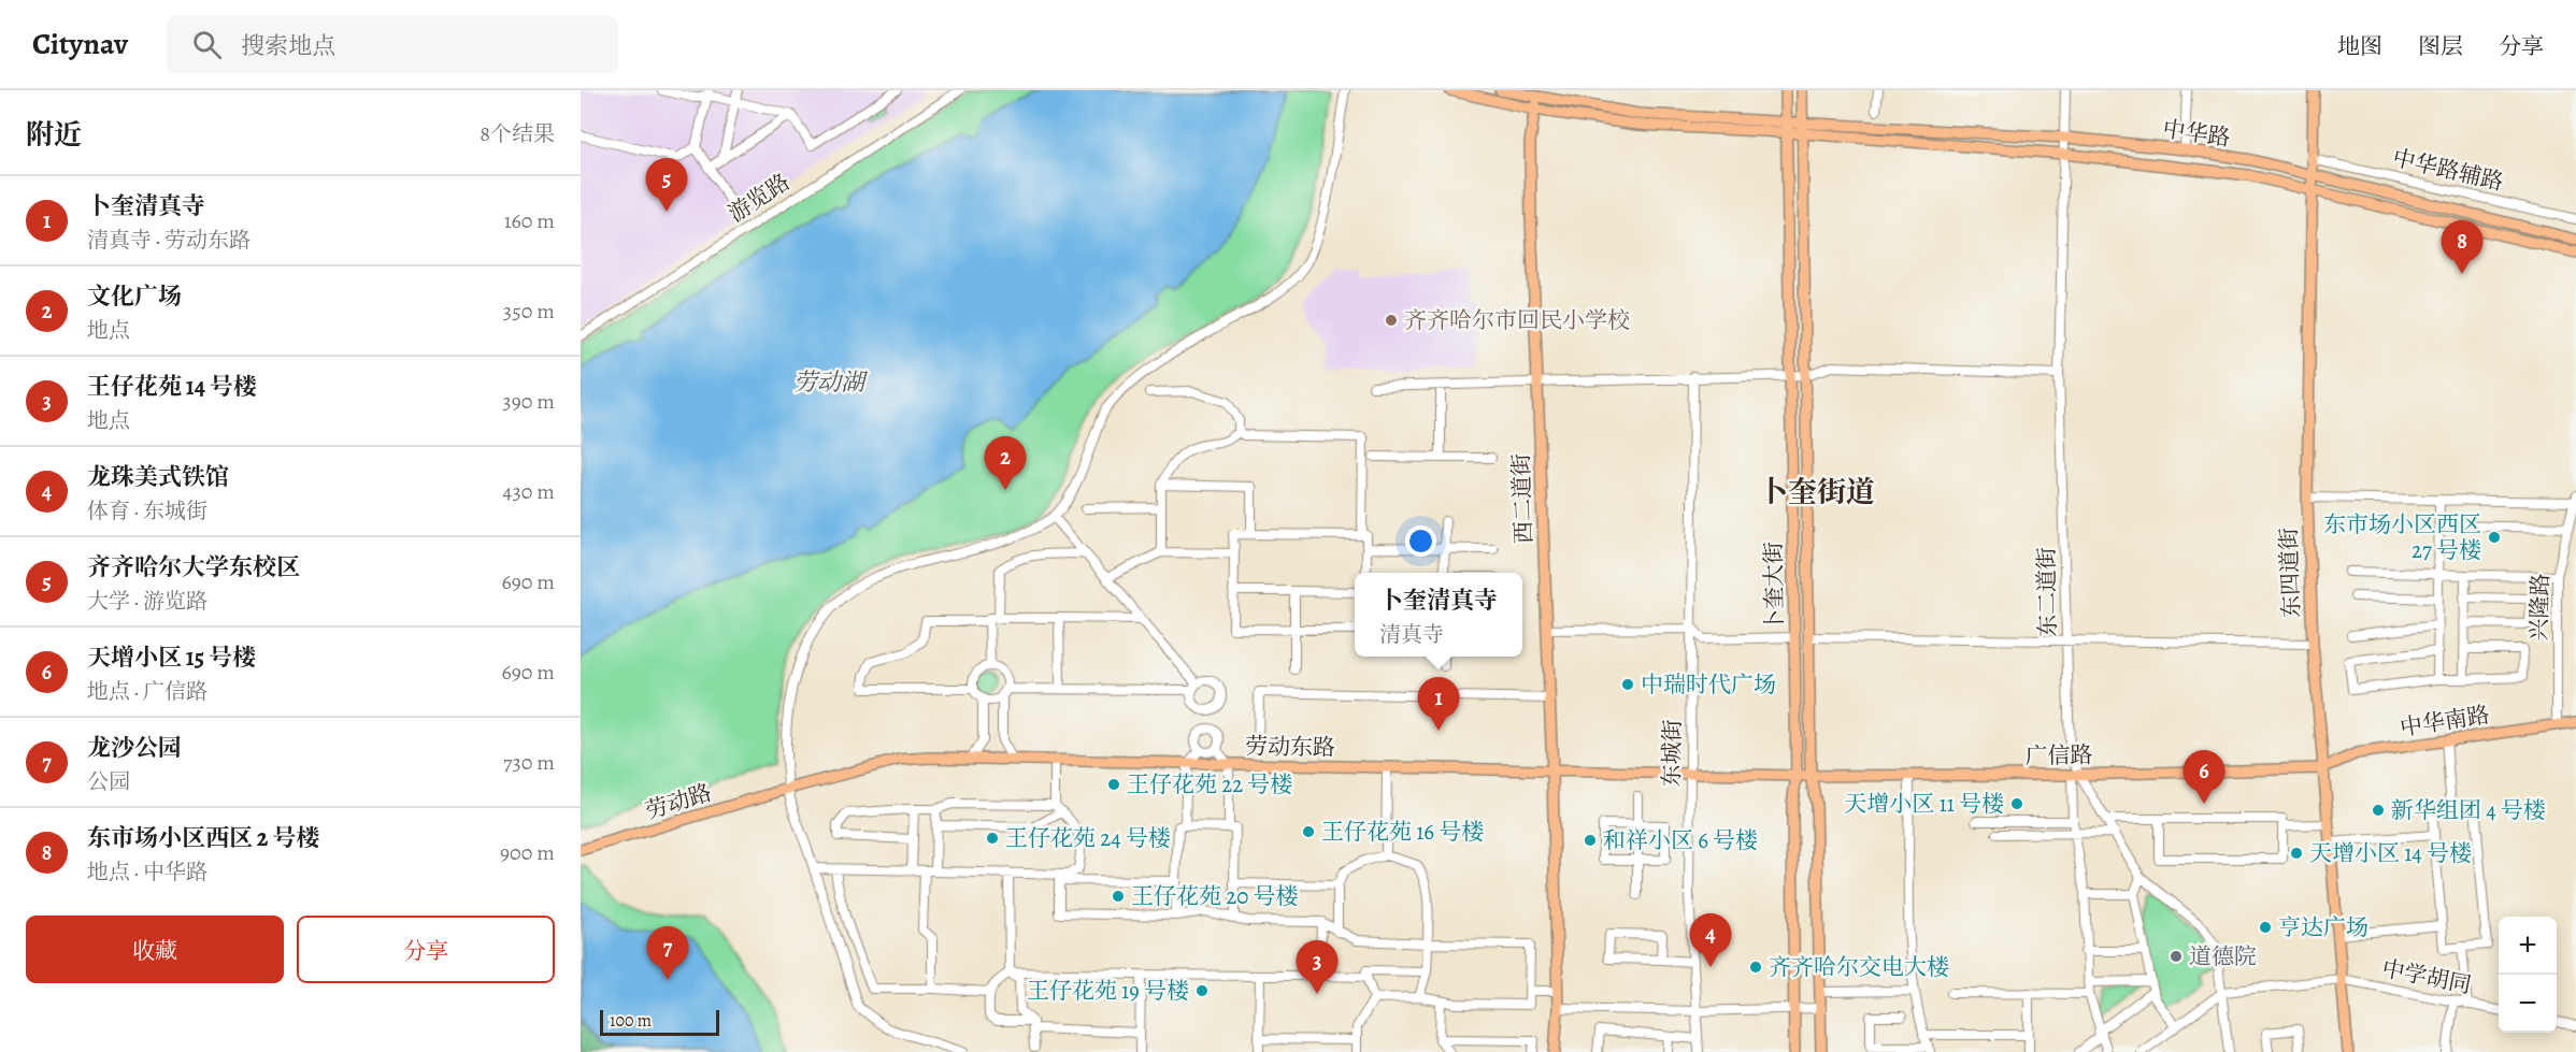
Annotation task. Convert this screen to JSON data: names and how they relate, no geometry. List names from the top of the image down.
{
  "streets": {
    "main road": [
      "中华路",
      "西二道街",
      "东四道街",
      "卜奎大街",
      "中华南路",
      "劳动东路",
      "广信路",
      "劳动路"
    ],
    "street": [
      "中华路辅路",
      "游览路",
      "东二道街",
      "兴隆路",
      "东城街",
      "中学胡同"
    ]
  },
  "crossings": [
    ["中华路", "西二道街"],
    ["中华路", "东四道街"],
    ["中华路", "卜奎大街"],
    ["中华路", "东二道街"],
    ["中华路辅路", "东四道街"],
    ["西二道街", "劳动东路"],
    ["东四道街", "中华南路"],
    ["东四道街", "广信路"],
    ["东四道街", "中学胡同"],
    ["卜奎大街", "劳动东路"],
    ["卜奎大街", "广信路"],
    ["东二道街", "广信路"],
    ["兴隆路", "中华南路"],
    ["中华南路", "广信路"],
    ["劳动东路", "东城街"],
    ["劳动东路", "广信路"],
    ["劳动东路", "劳动路"]
  ],
  "districts": ["卜奎街道"],
  "water": ["劳动湖"],
  "places": [
    "齐齐哈尔市回民小学校",
    "东市场小区西区 27 号楼",
    "中瑞时代广场",
    "王仔花苑 22 号楼",
    "天增小区 11 号楼",
    "新华组团 4 号楼",
    "王仔花苑 16 号楼",
    "王仔花苑 24 号楼",
    "和祥小区 6 号楼",
    "天增小区 14 号楼",
    "王仔花苑 20 号楼",
    "亨达广场",
    "道德院",
    "齐齐哈尔交电大楼",
    "王仔花苑 19 号楼"
  ],
  "scale_bar": "100 m",
  "page": {
    "header": "Citynav",
    "search": "搜索地点",
    "nav": ["地图", "图层", "分享"],
    "heading": ["附近", "8个结果"],
    "pins": [
      "5",
      "8",
      "2",
      "1",
      "6",
      "4",
      "7",
      "3"
    ],
    "list": [
      {
        "mark": "1",
        "name": "卜奎清真寺",
        "note": "清真寺 · 劳动东路",
        "value": "160 m"
      },
      {
        "mark": "2",
        "name": "文化广场",
        "note": "地点",
        "value": "350 m"
      },
      {
        "mark": "3",
        "name": "王仔花苑 14 号楼",
        "note": "地点",
        "value": "390 m"
      },
      {
        "mark": "4",
        "name": "龙珠美式铁馆",
        "note": "体育 · 东城街",
        "value": "430 m"
      },
      {
        "mark": "5",
        "name": "齐齐哈尔大学东校区",
        "note": "大学 · 游览路",
        "value": "690 m"
      },
      {
        "mark": "6",
        "name": "天增小区 15 号楼",
        "note": "地点 · 广信路",
        "value": "690 m"
      },
      {
        "mark": "7",
        "name": "龙沙公园",
        "note": "公园",
        "value": "730 m"
      },
      {
        "mark": "8",
        "name": "东市场小区西区 2 号楼",
        "note": "地点 · 中华路",
        "value": "900 m"
      }
    ],
    "popup": ["卜奎清真寺", "清真寺"],
    "buttons": ["收藏", "分享"],
    "map_buttons": ["+", "−"],
    "scale": "100 m"
  }
}
